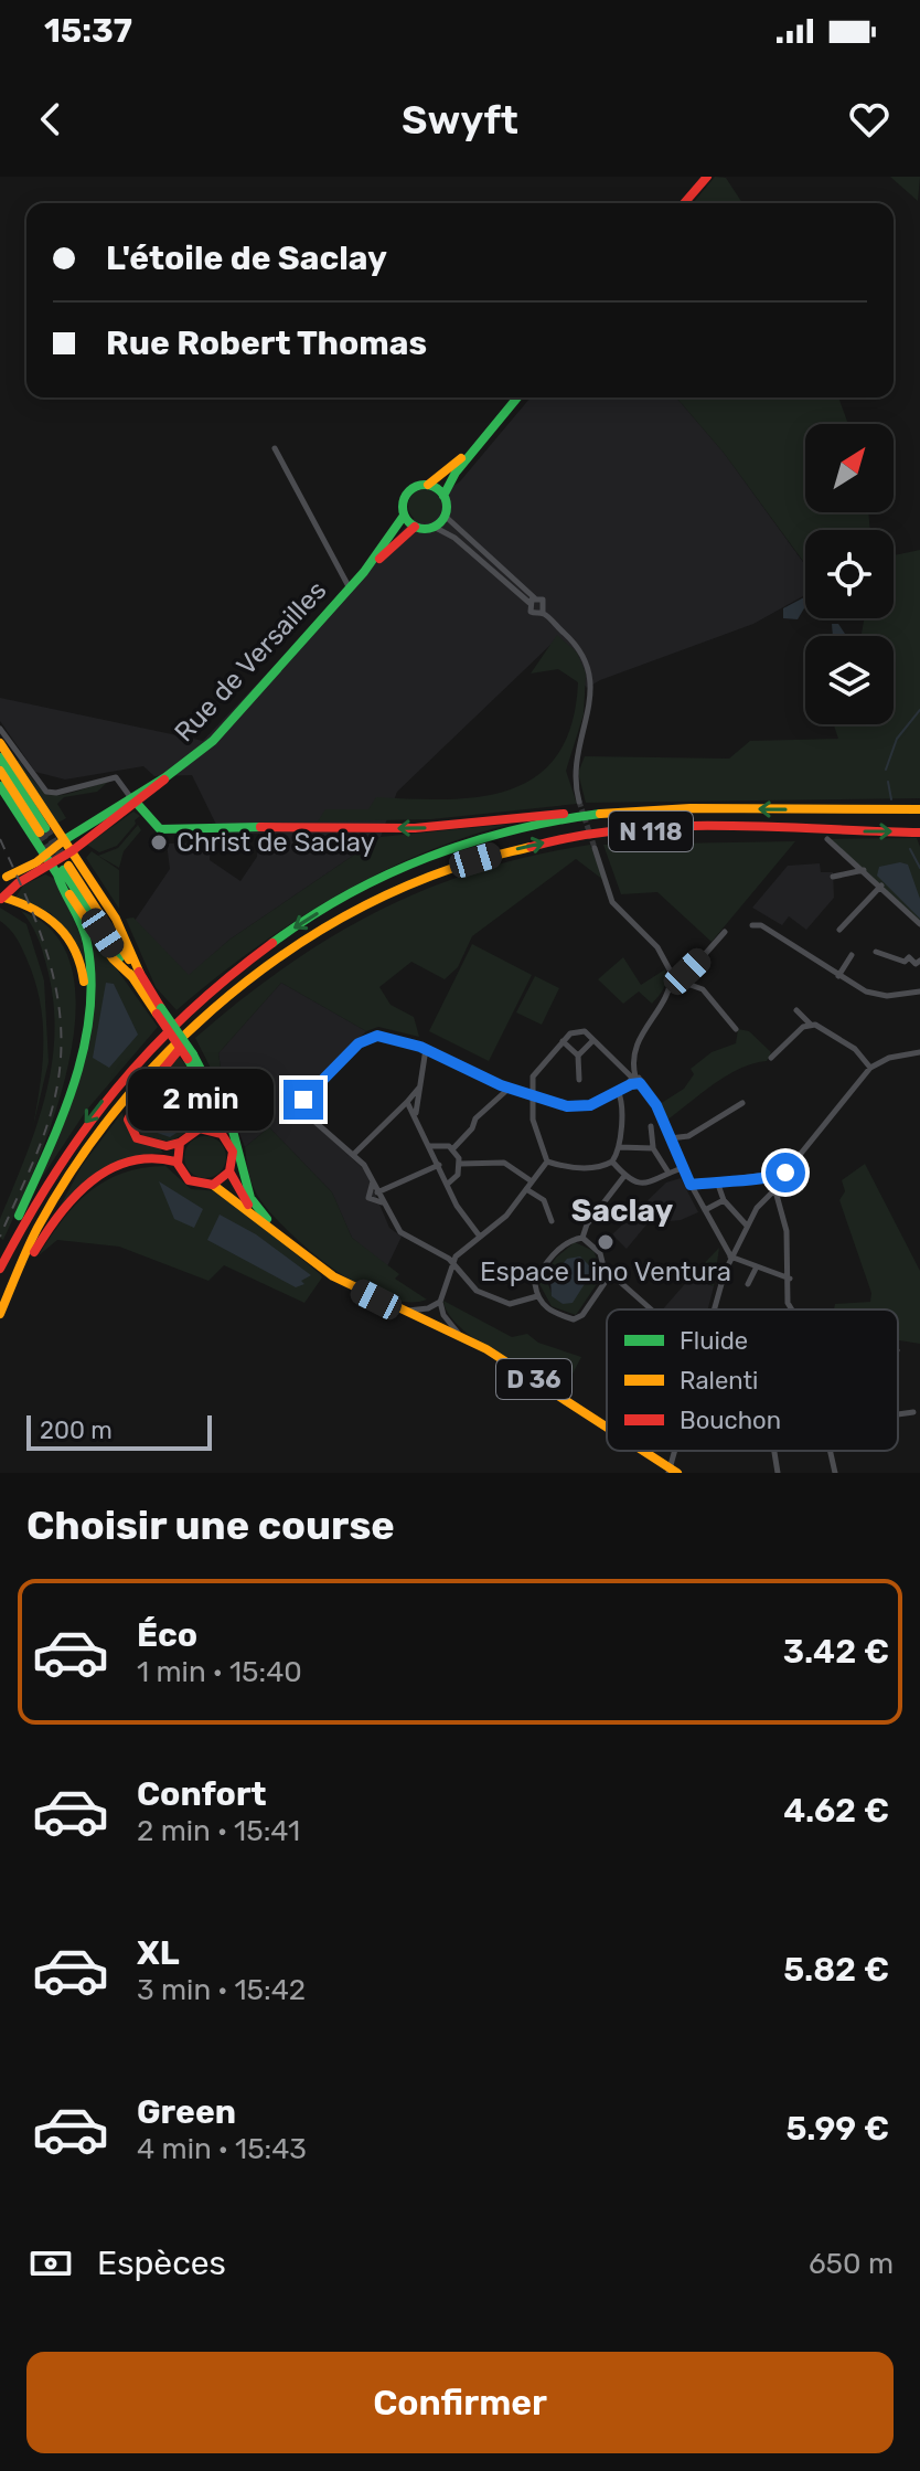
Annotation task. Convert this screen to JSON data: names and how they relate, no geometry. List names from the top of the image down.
{
  "streets": {
    "main road": ["Rue de Versailles", "N 118", "D 36"]
  },
  "districts": ["Saclay"],
  "places": ["Christ de Saclay", "Espace Lino Ventura"],
  "legend": ["Fluide", "Ralenti", "Bouchon"],
  "scale_bar": "200 m",
  "north": "top right",
  "page": {
    "status": "15:37",
    "header": "Swyft",
    "banner": ["L'étoile de Saclay", "Rue Robert Thomas"],
    "bubble": "2 min",
    "scale": "200 m",
    "heading": "Choisir une course",
    "list": [
      {
        "name": "Éco",
        "note": "1 min · 15:40",
        "value": "3.42 €"
      },
      {
        "name": "Confort",
        "note": "2 min · 15:41",
        "value": "4.62 €"
      },
      {
        "name": "XL",
        "note": "3 min · 15:42",
        "value": "5.82 €"
      },
      {
        "name": "Green",
        "note": "4 min · 15:43",
        "value": "5.99 €"
      }
    ],
    "pay": ["Espèces", "650 m"],
    "buttons": "Confirmer"
  }
}
